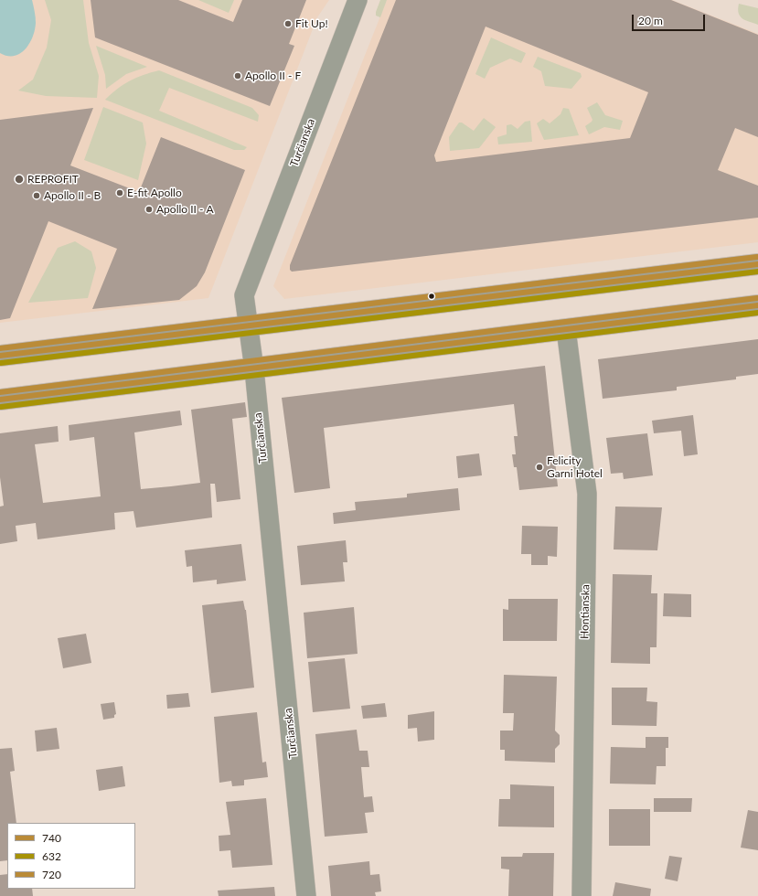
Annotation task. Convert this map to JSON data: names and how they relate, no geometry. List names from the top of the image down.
{
  "streets": {
    "street": ["Turčianska", "Hontianska"]
  },
  "places": [
    "Fit Up!",
    "Apollo II - F",
    "REPROFIT",
    "E-fit Apollo",
    "Apollo II - B",
    "Apollo II - A",
    "Felicity Garni Hotel"
  ],
  "lines": ["transit line 720", "transit line 740", "transit line 632"],
  "legend": ["740", "632", "720"],
  "scale_bar": "20 m"
}
